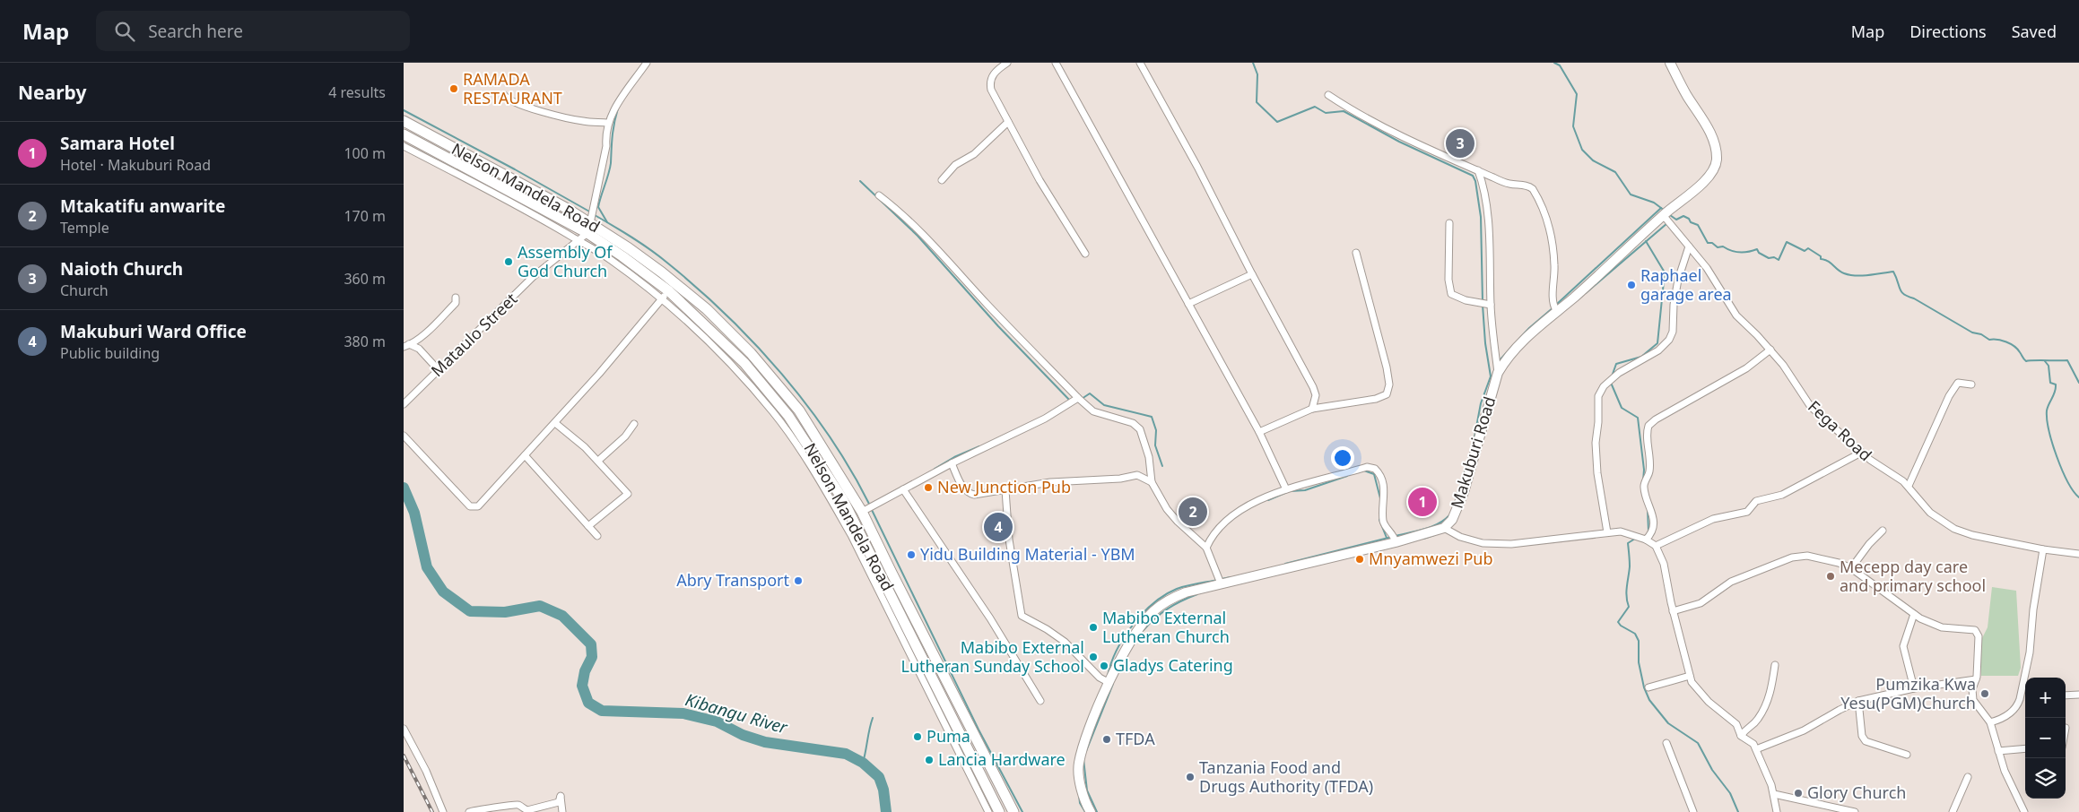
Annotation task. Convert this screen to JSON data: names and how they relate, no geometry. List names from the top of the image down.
{
  "streets": {
    "main road": ["Nelson Mandela Road"],
    "street": ["Mataulo Street", "Fega Road", "Makuburi Road"]
  },
  "crossings": [
    ["Nelson Mandela Road", "Mataulo Street"],
    ["Fega Road", "Makuburi Road"]
  ],
  "water": ["Kibangu River"],
  "places": [
    "RAMADA RESTAURANT",
    "Assembly Of God Church",
    "Raphael garage area",
    "New Junction Pub",
    "Yidu Building Material - YBM",
    "Mnyamwezi Pub",
    "Mecepp day care and primary school",
    "Abry Transport",
    "Mabibo External Lutheran Church",
    "Mabibo External Lutheran Sunday School",
    "Gladys Catering",
    "Pumzika Kwa Yesu(PGM)Church",
    "Puma",
    "TFDA",
    "Lancia Hardware",
    "Tanzania Food and Drugs Authority (TFDA)",
    "Glory Church"
  ],
  "page": {
    "header": "Map",
    "search": "Search here",
    "nav": ["Map", "Directions", "Saved"],
    "heading": ["Nearby", "4 results"],
    "list": [
      {
        "mark": "1",
        "name": "Samara Hotel",
        "note": "Hotel · Makuburi Road",
        "value": "100 m"
      },
      {
        "mark": "2",
        "name": "Mtakatifu anwarite",
        "note": "Temple",
        "value": "170 m"
      },
      {
        "mark": "3",
        "name": "Naioth Church",
        "note": "Church",
        "value": "360 m"
      },
      {
        "mark": "4",
        "name": "Makuburi Ward Office",
        "note": "Public building",
        "value": "380 m"
      }
    ],
    "pins": [
      "3",
      "1",
      "2",
      "4"
    ],
    "map_buttons": ["+", "−"]
  }
}
